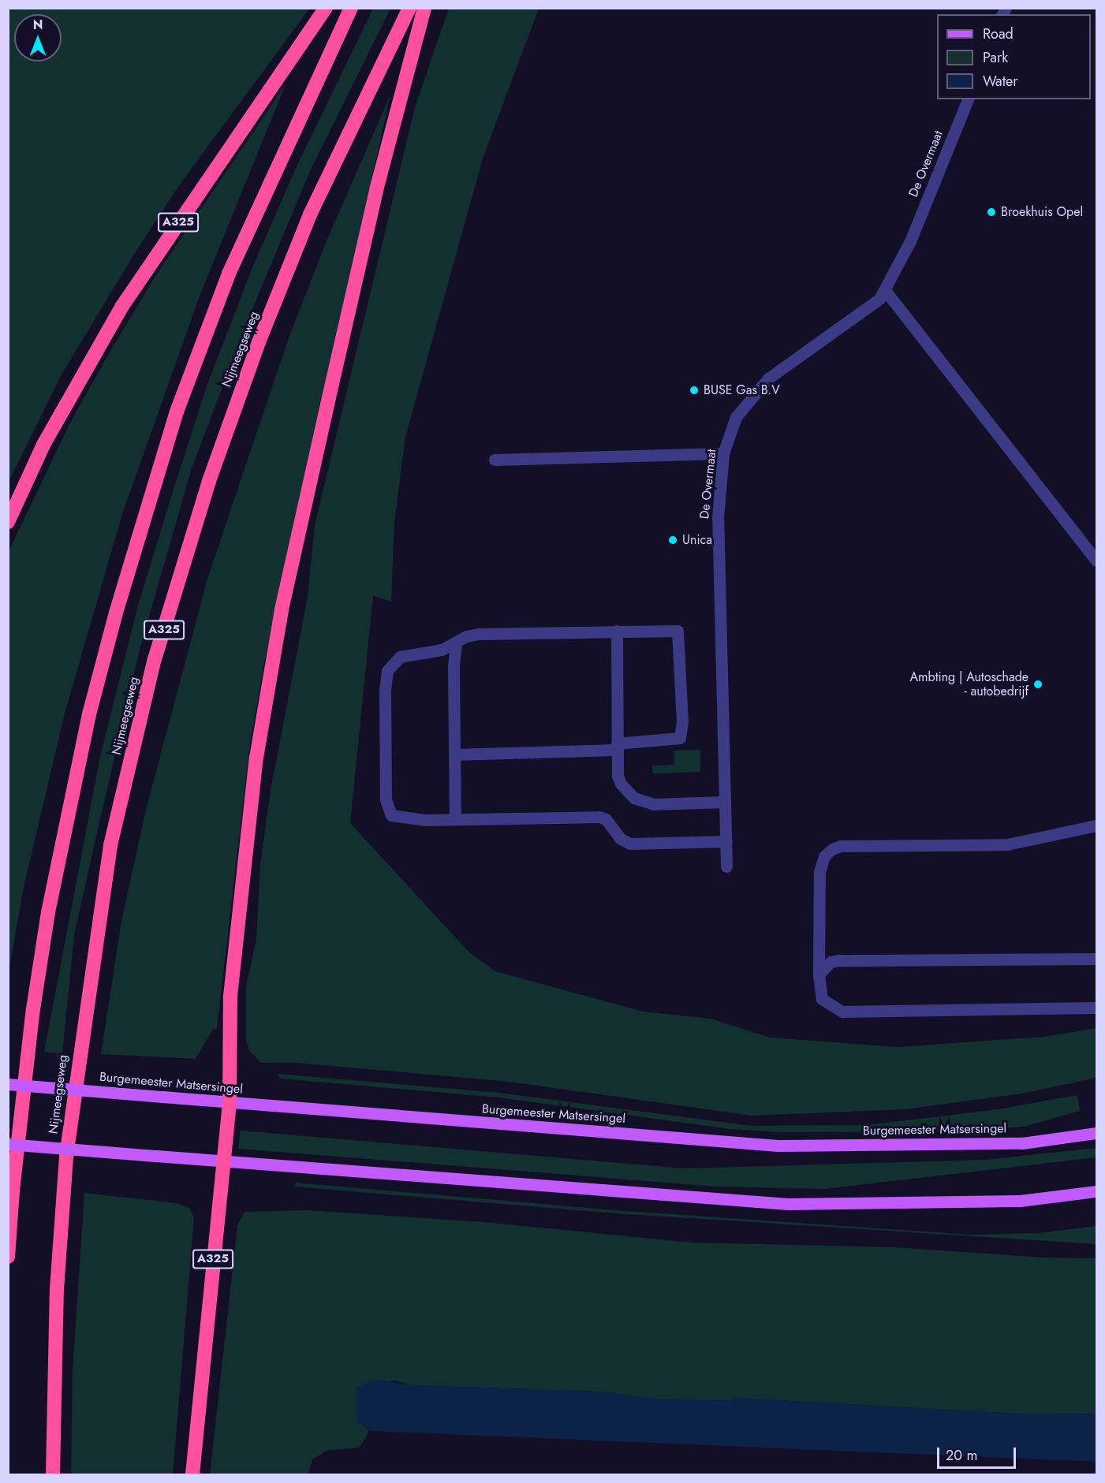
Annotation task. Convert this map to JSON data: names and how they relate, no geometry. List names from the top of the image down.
{
  "streets": {
    "highway": ["A325", "Nijmeegseweg"],
    "main road": ["Burgemeester Matsersingel"],
    "street": ["De Overmaat"]
  },
  "crossings": [
    ["A325", "Burgemeester Matsersingel"]
  ],
  "places": [
    "Broekhuis Opel",
    "BUSE Gas B.V",
    "Unica",
    "Ambting | Autoschade - autobedrijf"
  ],
  "legend": ["Road", "Park", "Water"],
  "scale_bar": "20 m",
  "north": "top"
}
